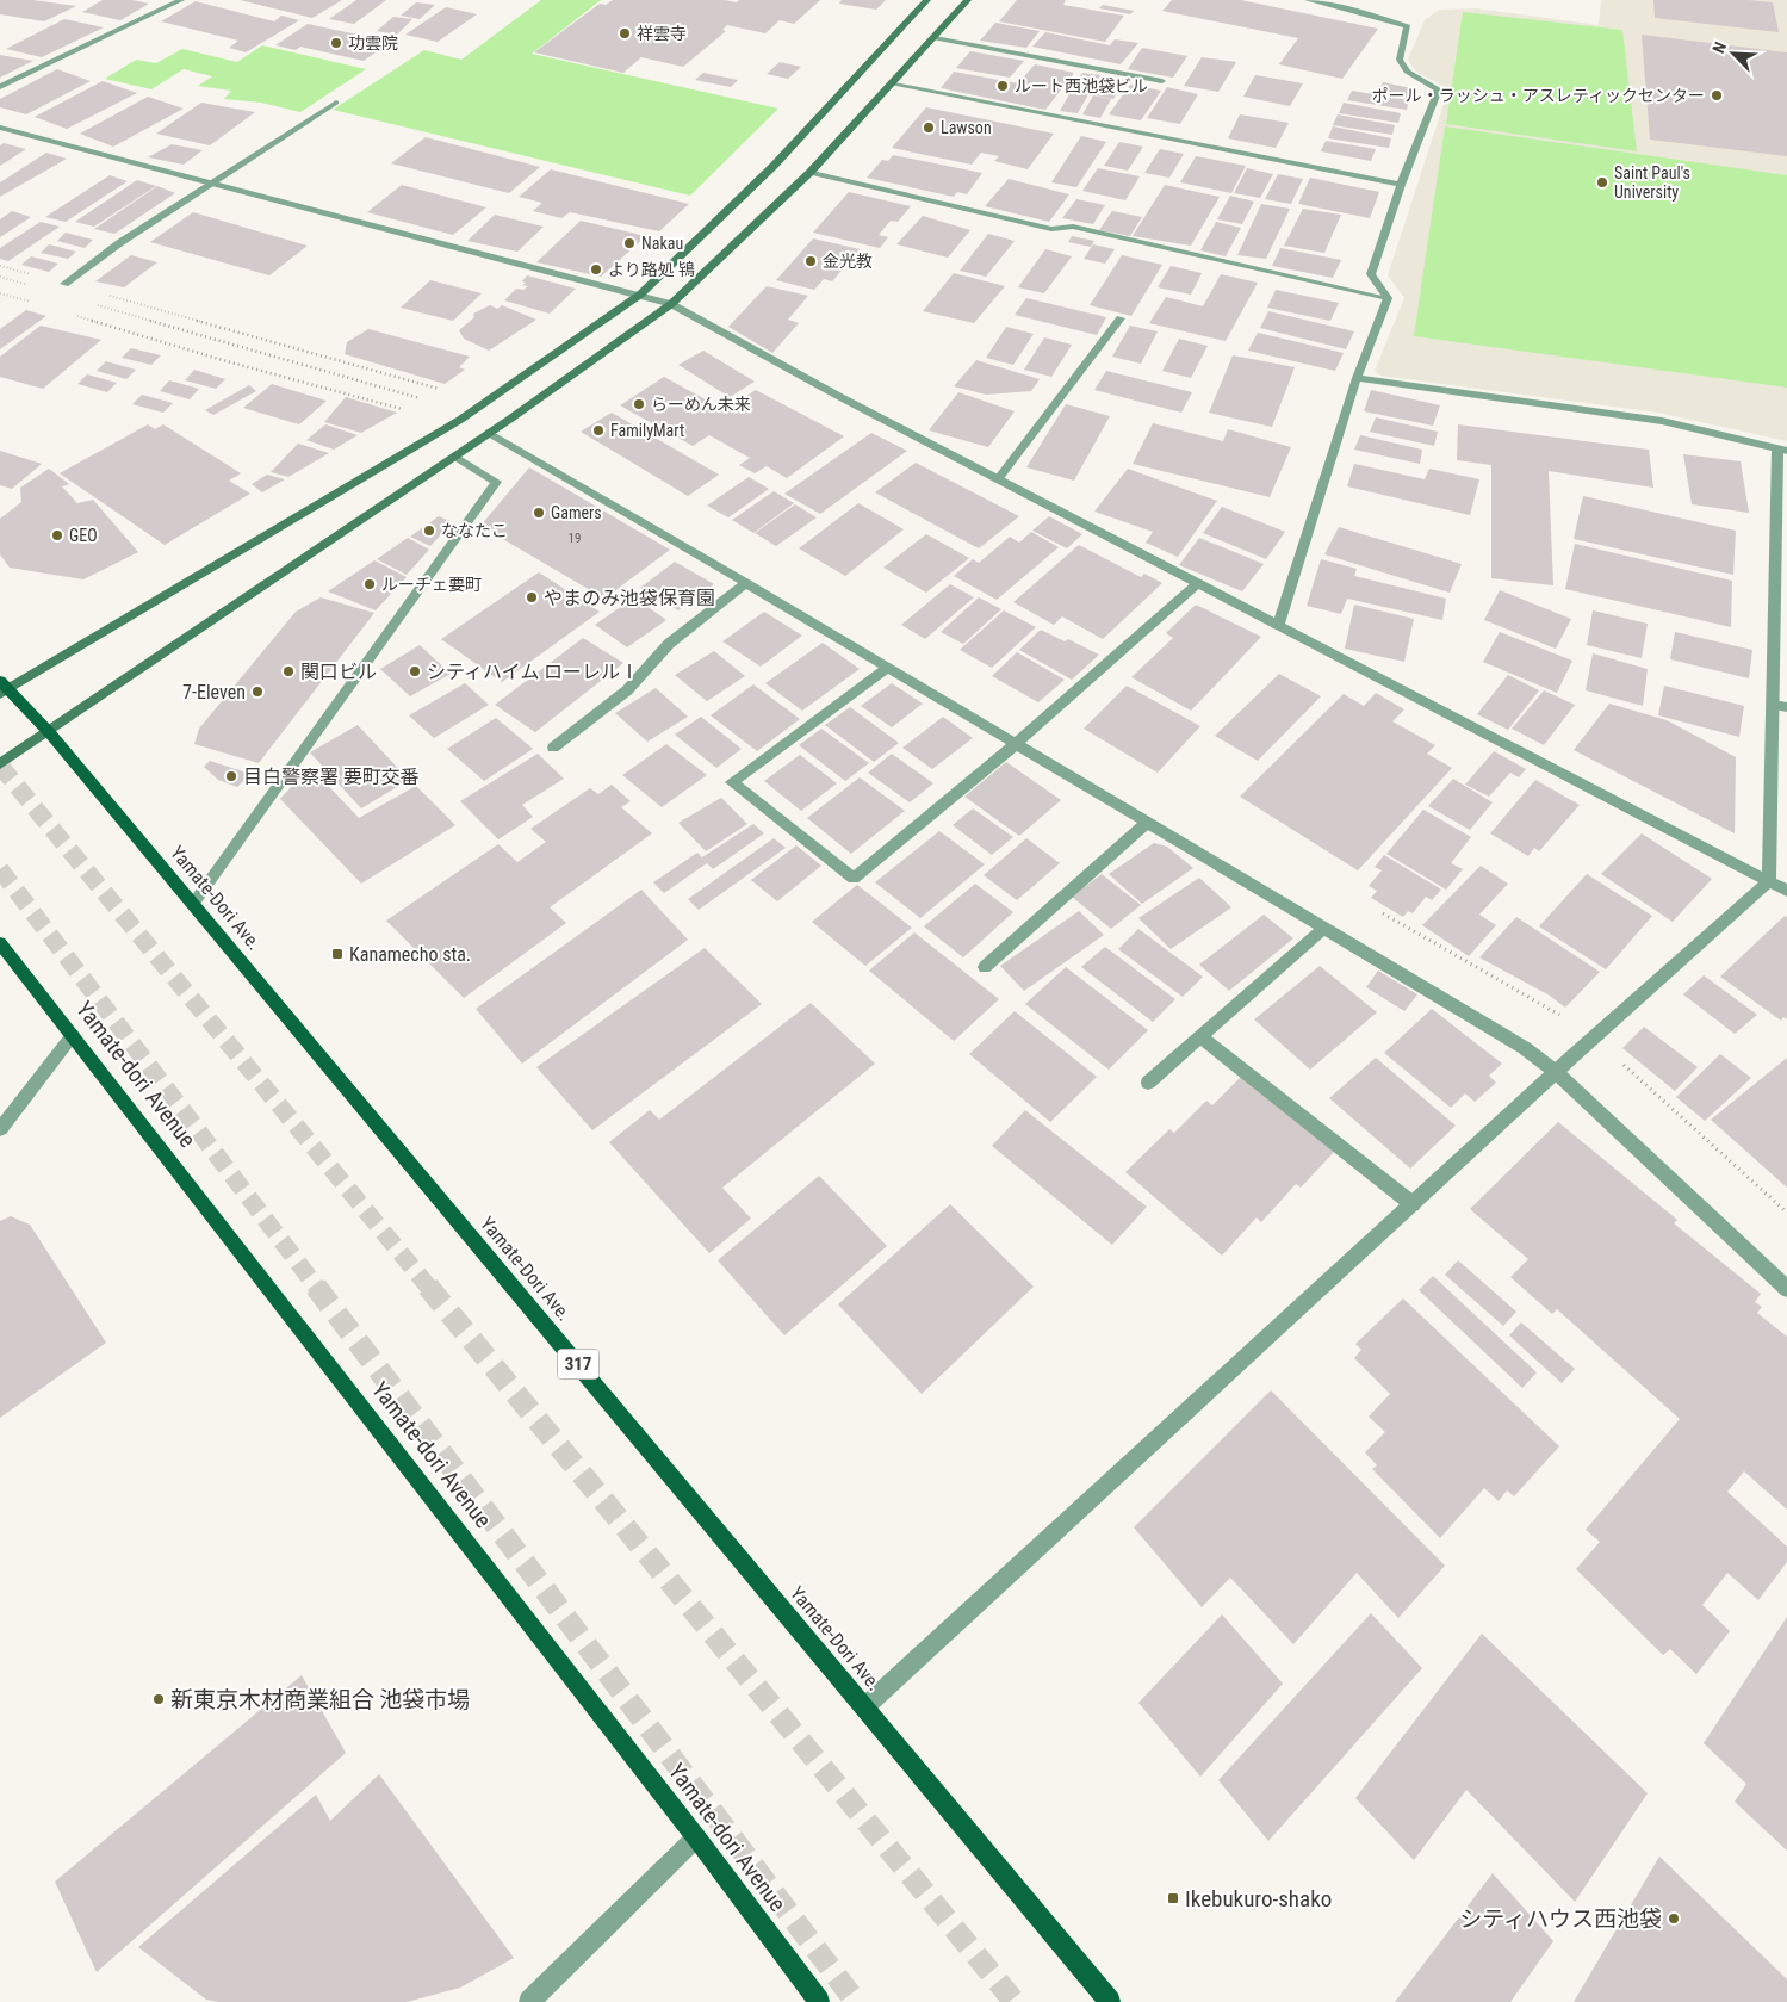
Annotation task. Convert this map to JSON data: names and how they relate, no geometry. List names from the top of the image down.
{
  "streets": {
    "main road": ["Yamate-Dori Ave.", "Yamate-dori Avenue", "317"]
  },
  "crossings": [
    ["Yamate-Dori Ave.", "317"]
  ],
  "places": {
    "other": [
      "祥雲寺",
      "功雲院",
      "ルート西池袋ビル",
      "ポール・ラッシュ・アスレティックセンター",
      "Lawson",
      "Saint Paul's University",
      "Nakau",
      "金光教",
      "より路処 鴇",
      "らーめん未来",
      "FamilyMart",
      "Gamers",
      "ななたこ",
      "GEO",
      "ルーチェ要町",
      "やまのみ池袋保育園",
      "関口ビル",
      "シティハイム ローレルⅠ",
      "7-Eleven",
      "目白警察署 要町交番",
      "新東京木材商業組合 池袋市場",
      "シティハウス西池袋"
    ],
    "transit": ["Kanamecho sta.", "Ikebukuro-shako"]
  },
  "house_numbers": ["19"],
  "north": "top left"
}
